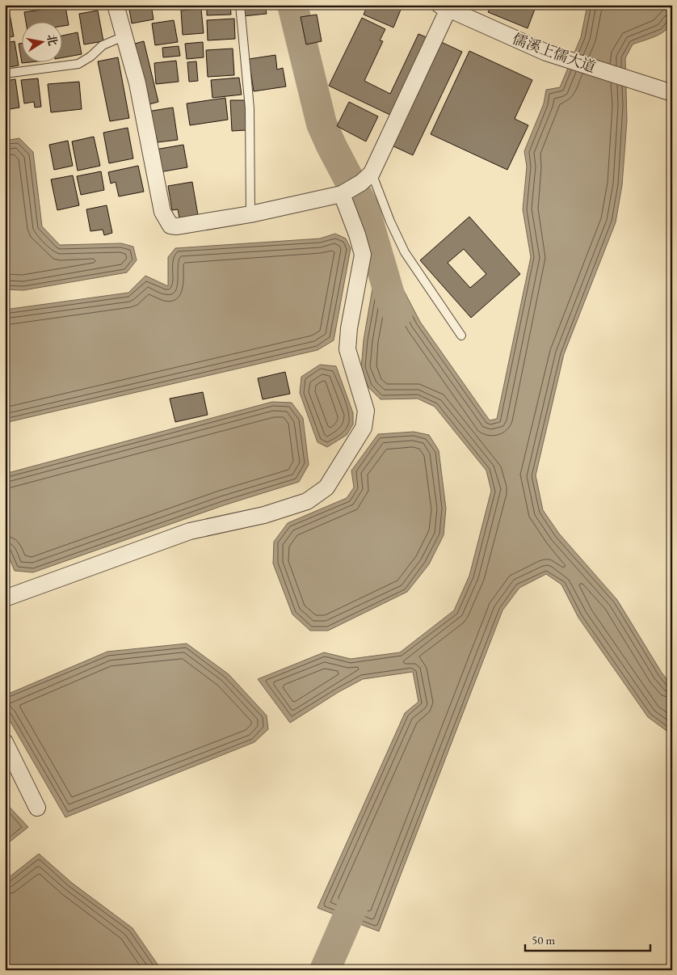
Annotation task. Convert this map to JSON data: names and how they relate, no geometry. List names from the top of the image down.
{
  "streets": {
    "street": ["儒溪上儒大道"]
  },
  "scale_bar": "50 m",
  "north": "right"
}
